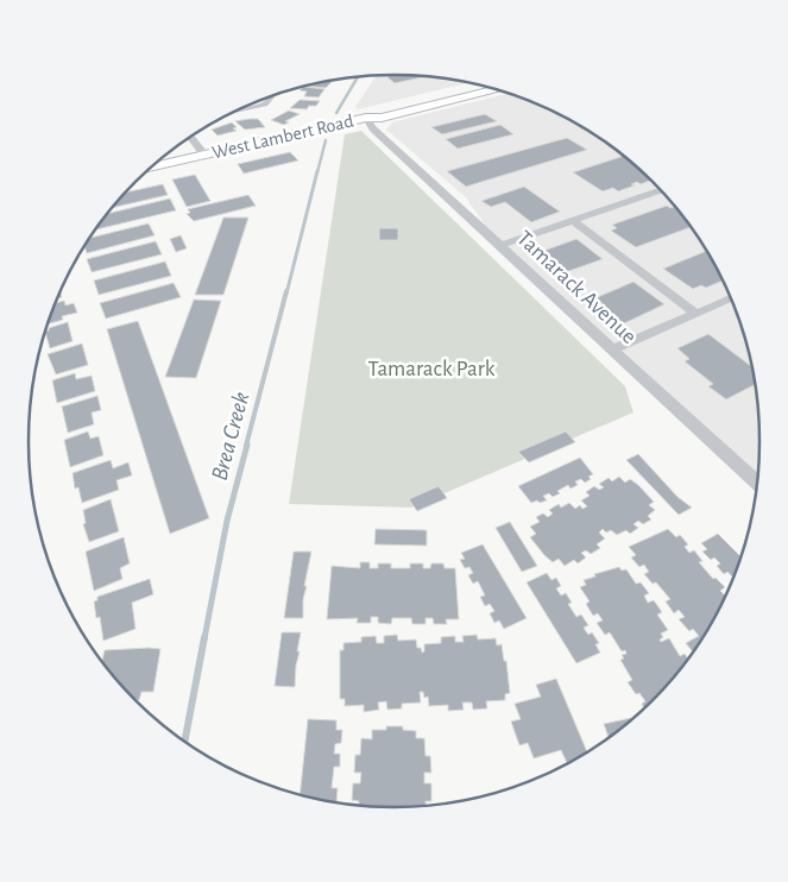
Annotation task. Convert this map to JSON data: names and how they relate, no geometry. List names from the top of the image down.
{
  "streets": {
    "main road": ["West Lambert Road"],
    "street": ["Tamarack Avenue"]
  },
  "crossings": [
    ["West Lambert Road", "Tamarack Avenue"]
  ],
  "water": ["Brea Creek"],
  "parks": ["Tamarack Park"]
}
